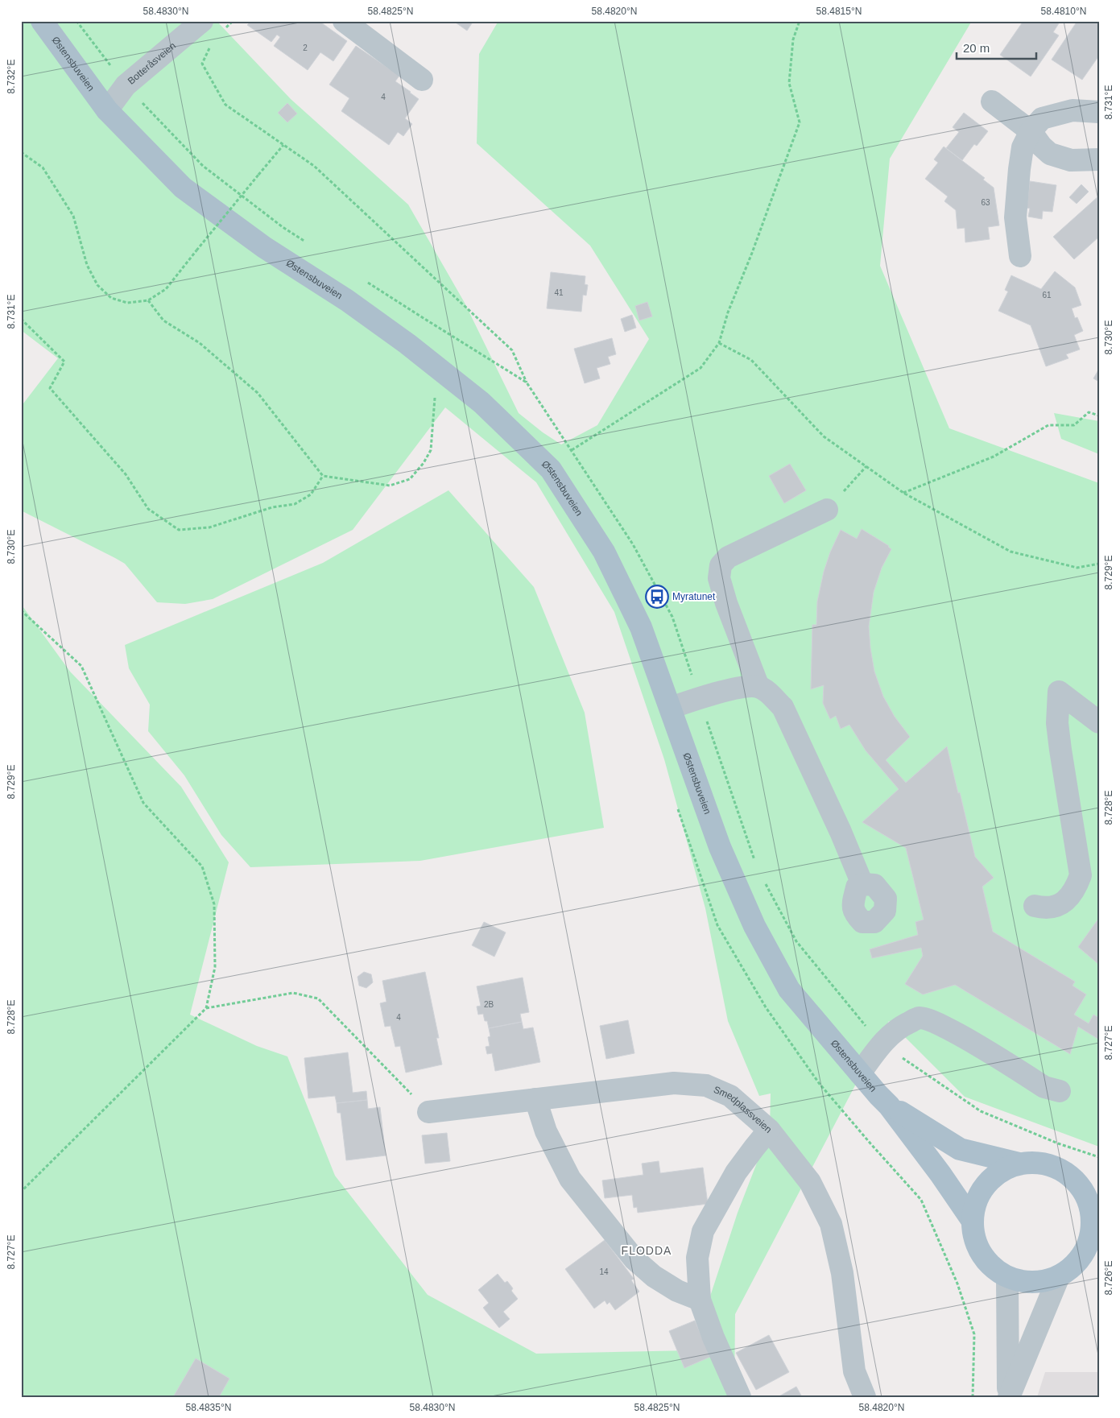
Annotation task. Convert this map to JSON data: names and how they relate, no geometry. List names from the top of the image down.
{
  "streets": {
    "main road": ["Østensbuveien"],
    "street": ["Botteråsveien", "Smedplassveien"]
  },
  "crossings": [
    ["Botteråsveien", "Østensbuveien"]
  ],
  "districts": ["FLODDA"],
  "places": {
    "bus stop": ["Myratunet"]
  },
  "house_numbers": [
    "2",
    "4",
    "63",
    "41",
    "61",
    "2B",
    "4",
    "14"
  ],
  "scale_bar": "20 m",
  "coordinates": [
    "58.4830°N",
    "58.4825°N",
    "58.4820°N",
    "58.4815°N",
    "58.4810°N",
    "8.732°E",
    "8.731°E",
    "8.730°E",
    "8.729°E",
    "8.728°E",
    "8.727°E",
    "8.726°E",
    "58.4835°N"
  ]
}
